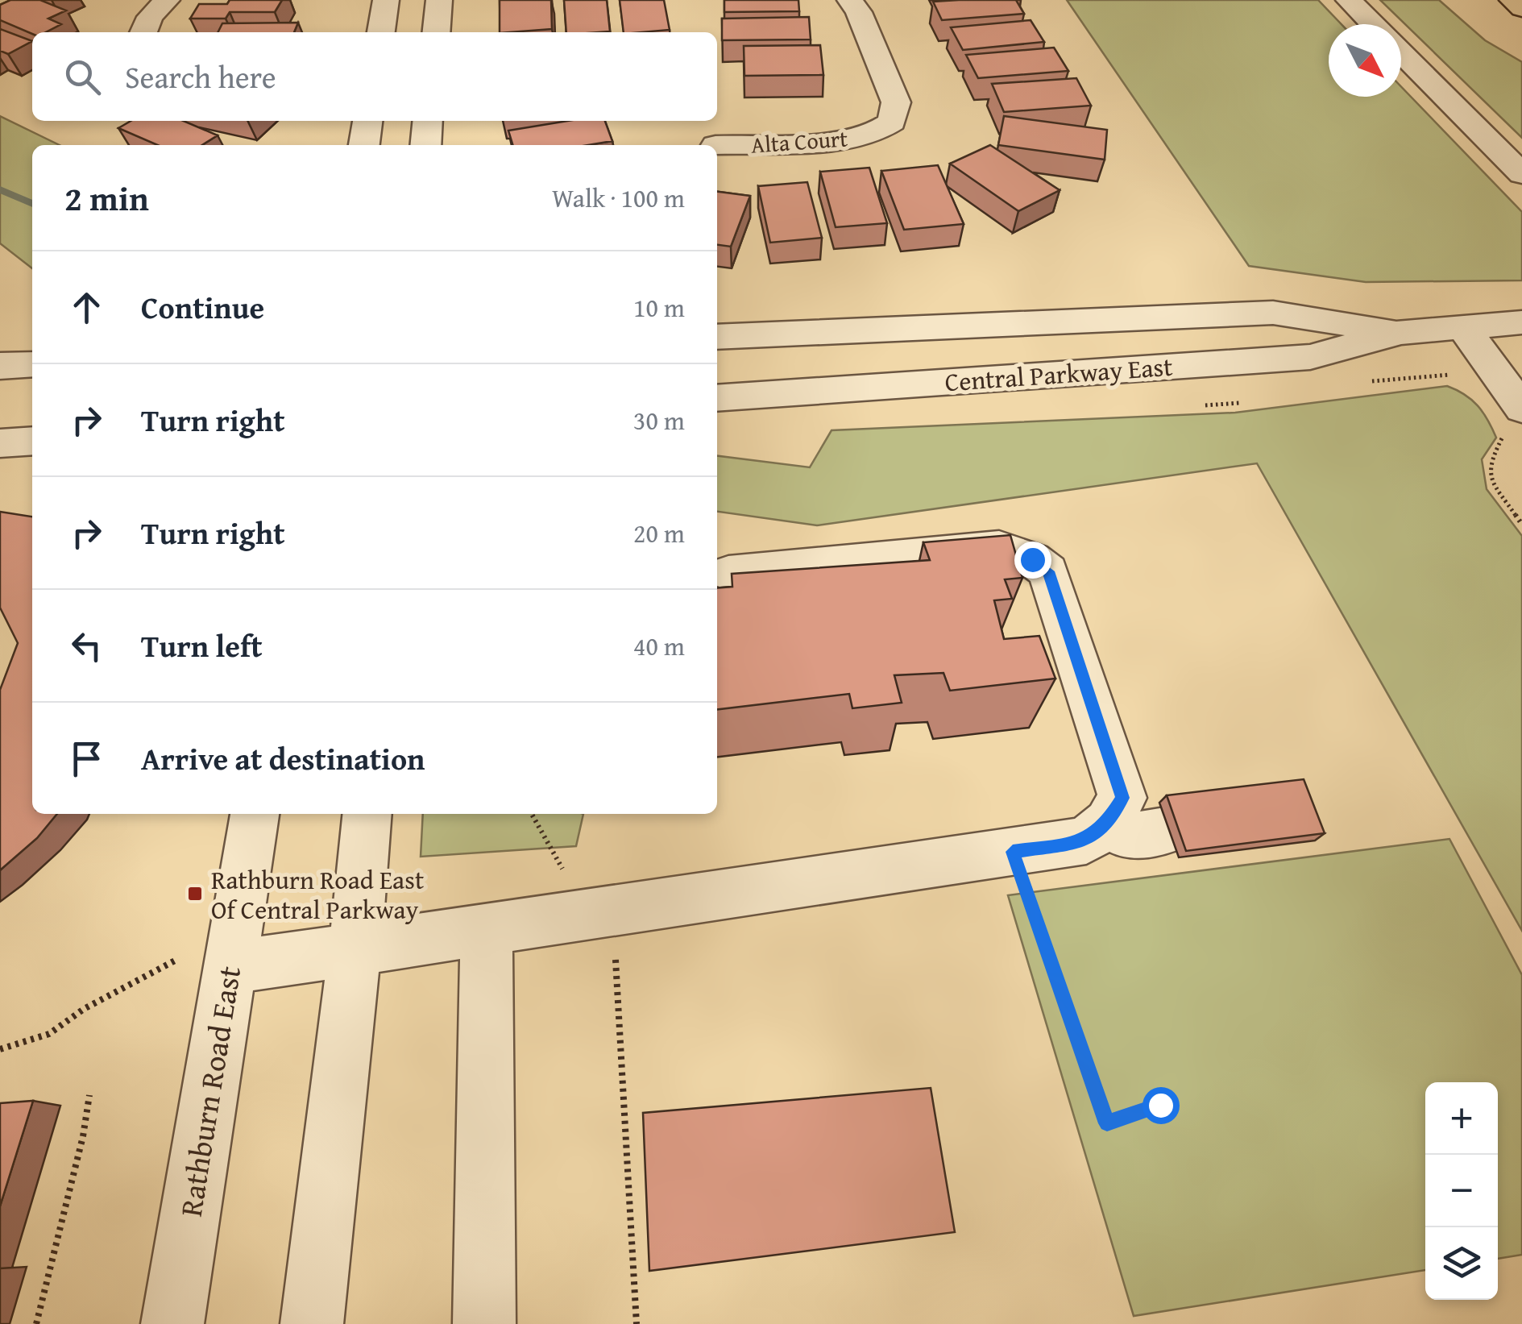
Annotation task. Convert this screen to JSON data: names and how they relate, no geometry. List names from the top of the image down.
{
  "streets": {
    "street": ["Alta Court", "Central Parkway East", "Rathburn Road East"]
  },
  "places": {
    "transit": ["Rathburn Road East Of Central Parkway"]
  },
  "north": "bottom right",
  "page": {
    "search": "Search here",
    "heading": ["2 min", "Walk · 100 m"],
    "list": [
      ["Continue", "10 m"],
      ["Turn right", "30 m"],
      ["Turn right", "20 m"],
      ["Turn left", "40 m"],
      "Arrive at destination"
    ],
    "map_buttons": ["+", "−"]
  }
}
